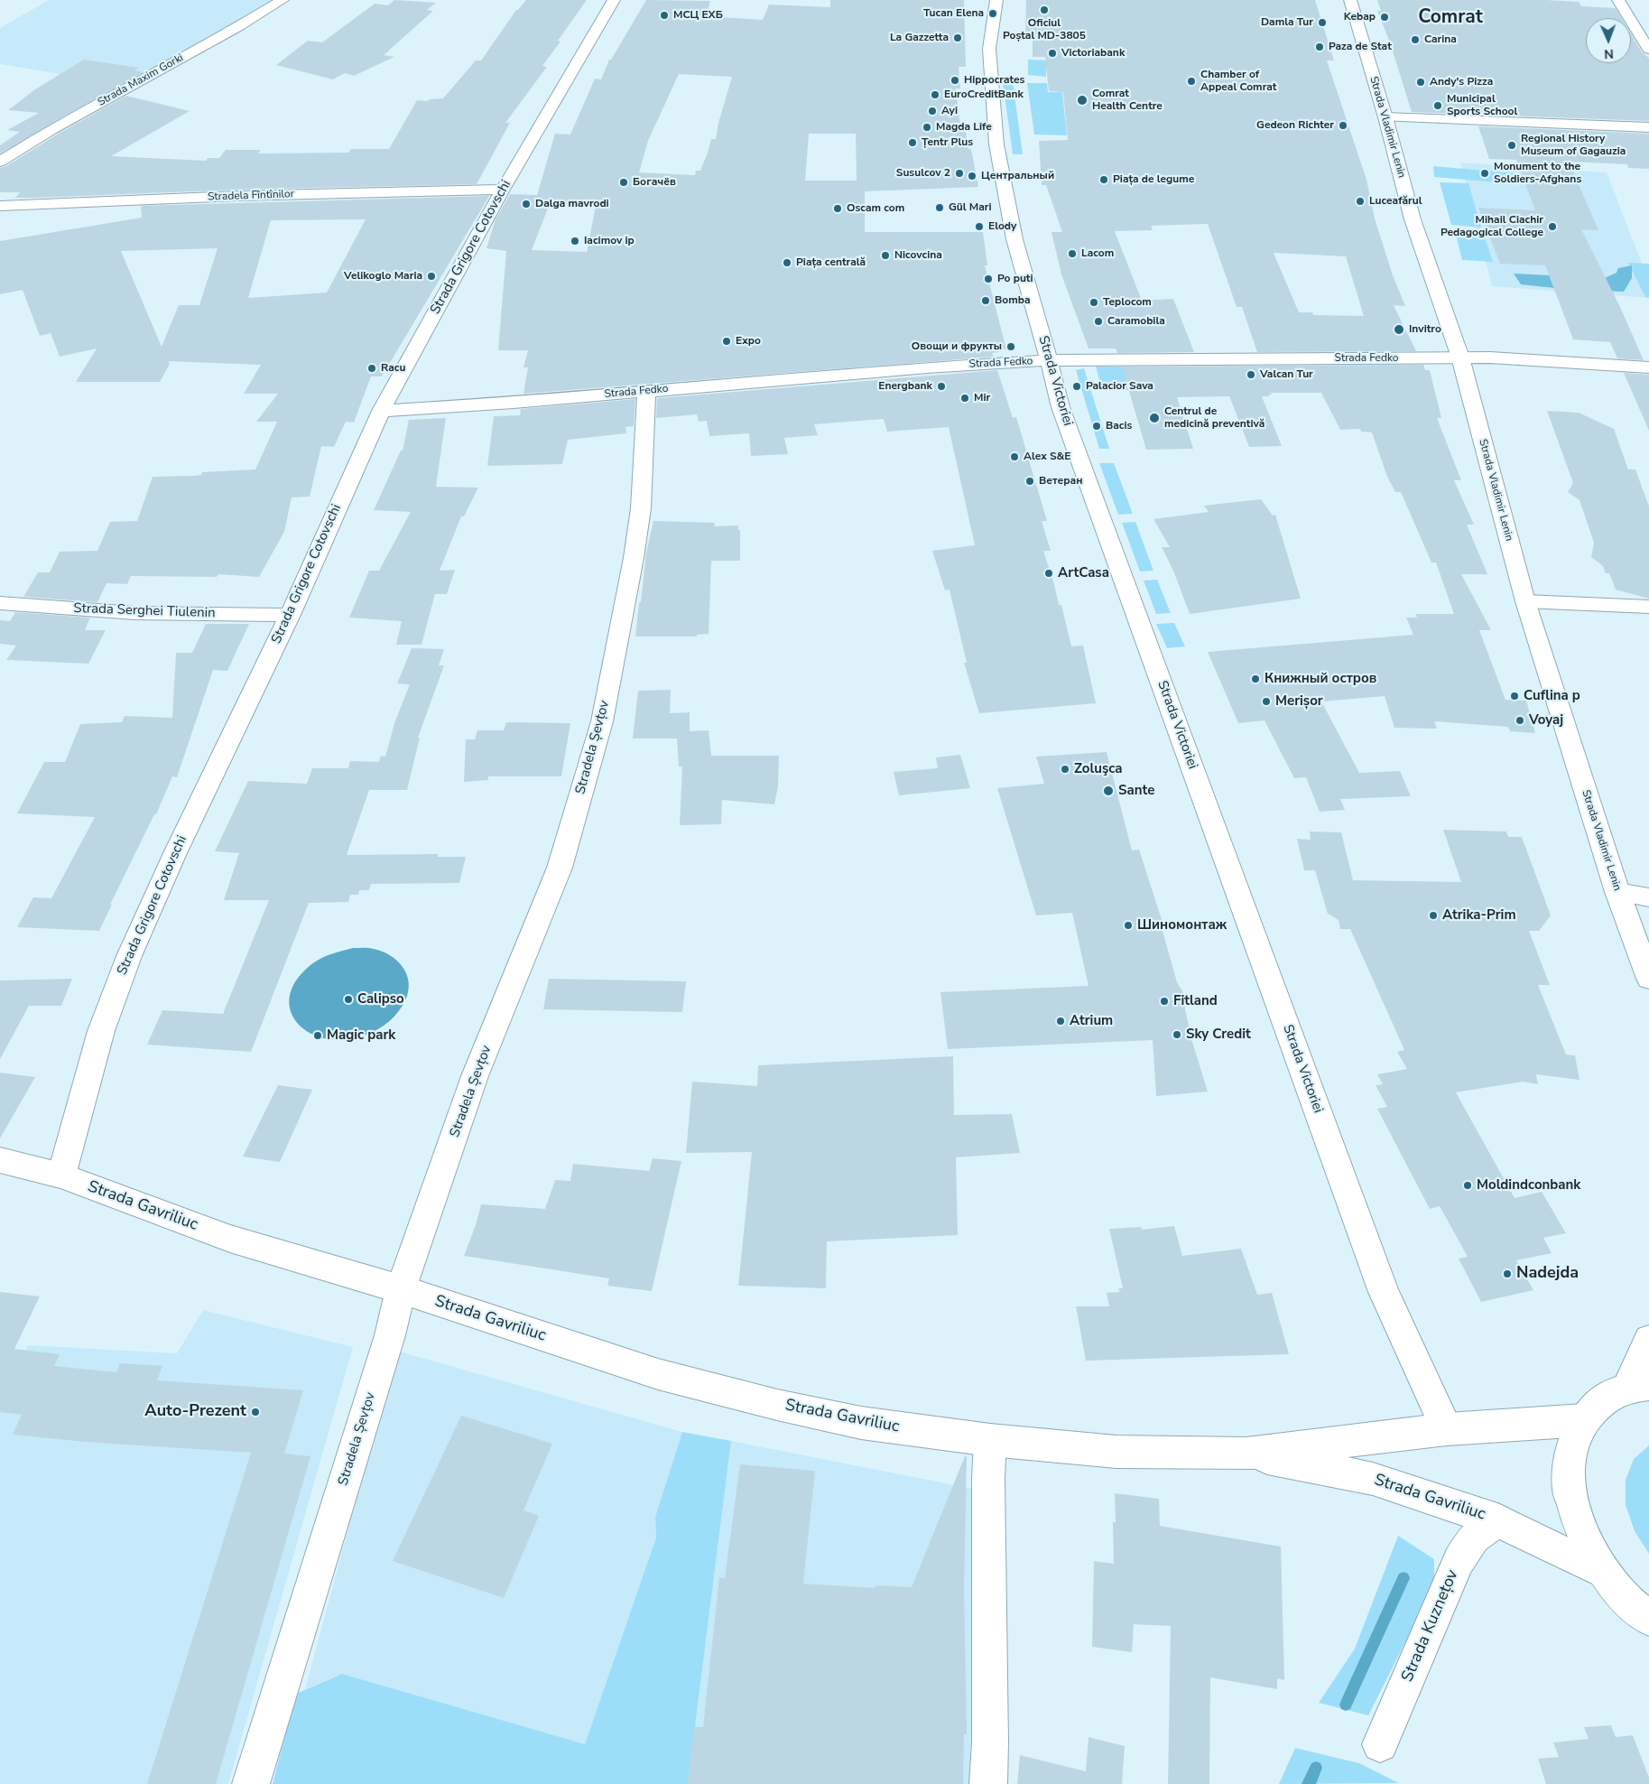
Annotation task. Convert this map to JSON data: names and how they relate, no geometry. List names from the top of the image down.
{
  "streets": {
    "street": [
      "Strada Maxim Gorki",
      "Strada Vladimir Lenin",
      "Stradela Fîntînilor",
      "Strada Grigore Cotovschi",
      "Strada Fedko",
      "Strada Victoriei",
      "Strada Serghei Tiulenin",
      "Stradela Șevțov",
      "Strada Gavriliuc",
      "Strada Kuznețov"
    ]
  },
  "crossings": [
    ["Strada Vladimir Lenin", "Strada Fedko"],
    ["Stradela Fîntînilor", "Strada Grigore Cotovschi"],
    ["Strada Grigore Cotovschi", "Strada Fedko"],
    ["Strada Grigore Cotovschi", "Strada Serghei Tiulenin"],
    ["Strada Grigore Cotovschi", "Strada Gavriliuc"],
    ["Strada Fedko", "Strada Victoriei"],
    ["Strada Fedko", "Stradela Șevțov"],
    ["Strada Victoriei", "Strada Gavriliuc"],
    ["Stradela Șevțov", "Strada Gavriliuc"],
    ["Strada Gavriliuc", "Strada Kuznețov"]
  ],
  "districts": ["Comrat"],
  "places": [
    "Oficiul Poștal MD-3805",
    "Tucan Elena",
    "МСЦ ЕХБ",
    "Kebap",
    "Damla Tur",
    "La Gazzetta",
    "Carina",
    "Paza de Stat",
    "Victoriabank",
    "Hippocrates",
    "Chamber of Appeal Comrat",
    "Andy's Pizza",
    "EuroCreditBank",
    "Comrat Health Centre",
    "Municipal Sports School",
    "Ayi",
    "Gedeon Richter",
    "Magda Life",
    "Țentr Plus",
    "Regional History Museum of Gagauzia",
    "Susulcov 2",
    "Monument to the Soldiers-Afghans",
    "Центральный",
    "Piața de legume",
    "Богачёв",
    "Luceafărul",
    "Dalga mavrodi",
    "Gül Mari",
    "Oscam com",
    "Elody",
    "Mihail Ciachir Pedagogical College",
    "Iacimov ip",
    "Lacom",
    "Nicovcina",
    "Piața centrală",
    "Velikoglo Maria",
    "Po puti",
    "Bomba",
    "Teplocom",
    "Caramobila",
    "Invitro",
    "Expo",
    "Овощи и фрукты",
    "Racu",
    "Valcan Tur",
    "Energbank",
    "Palacior Sava",
    "Mir",
    "Centrul de medicină preventivă",
    "Bacis",
    "Alex S&E",
    "Ветеран",
    "ArtCasa",
    "Книжный остров",
    "Cuflina p",
    "Merișor",
    "Voyaj",
    "Zoluşca",
    "Sante",
    "Atrika-Prim",
    "Шиномонтаж",
    "Calipso",
    "Fitland",
    "Atrium",
    "Sky Credit",
    "Magic park",
    "Moldindconbank",
    "Nadejda",
    "Auto-Prezent"
  ],
  "north": "bottom"
}
